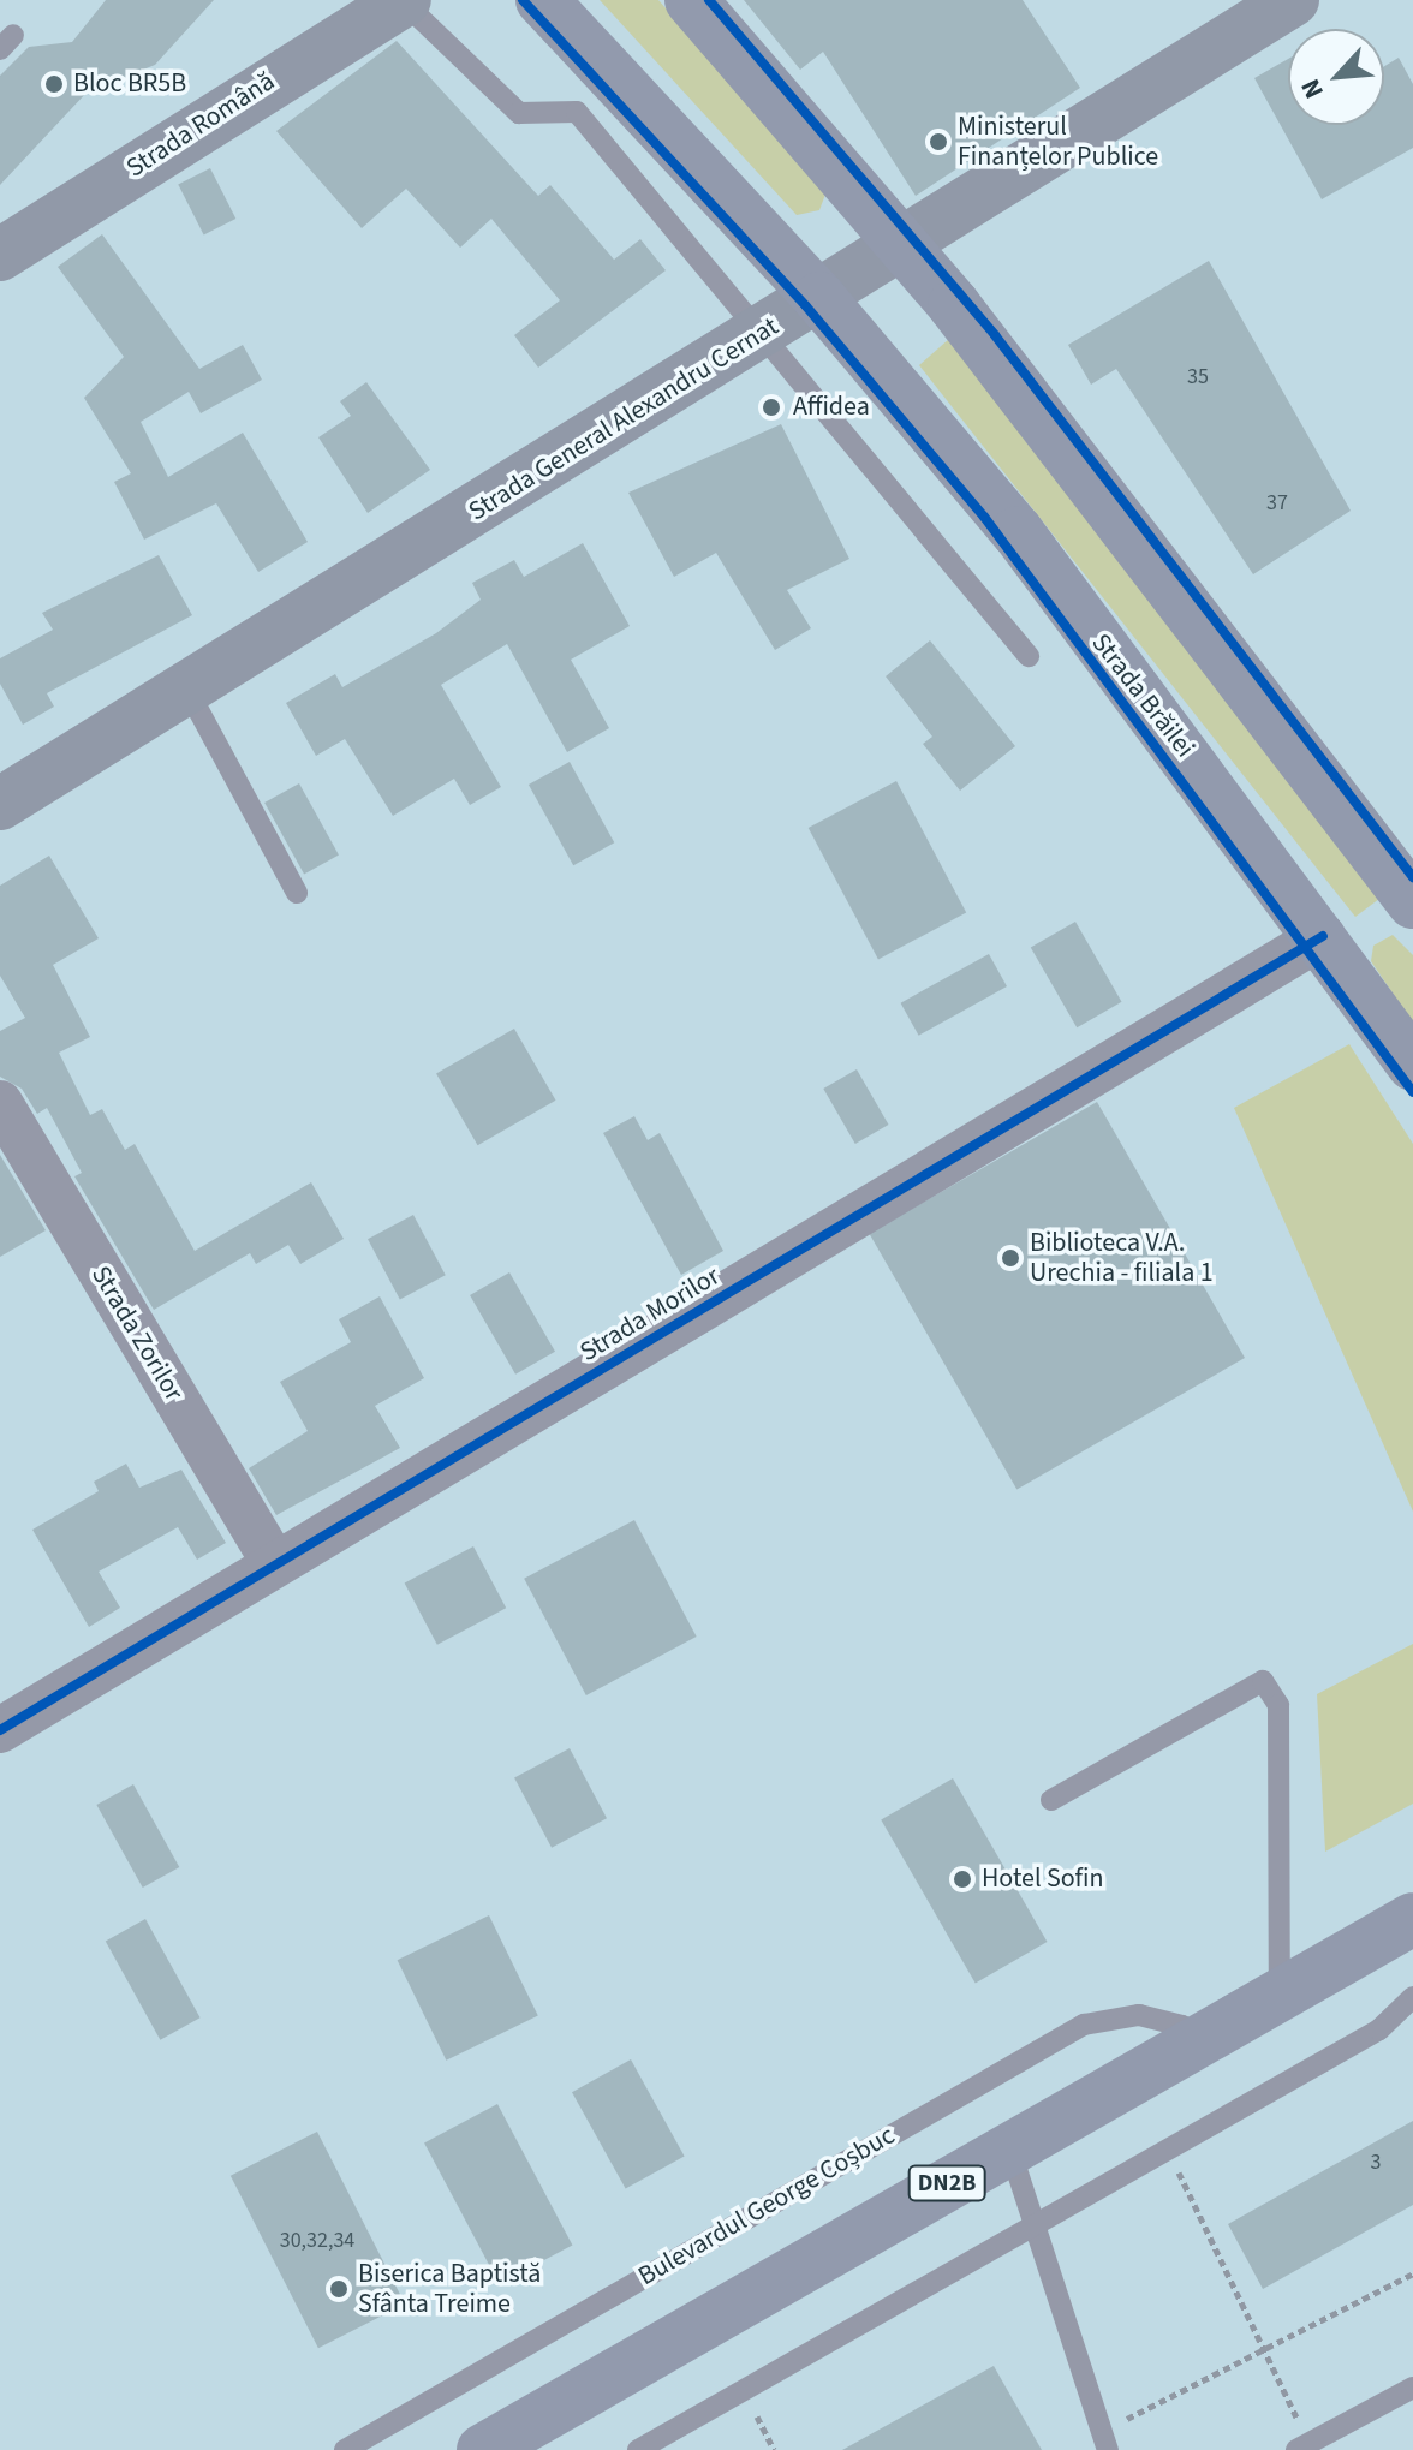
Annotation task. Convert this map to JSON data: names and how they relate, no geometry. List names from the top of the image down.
{
  "streets": {
    "main road": ["Strada Brăilei", "DN2B"],
    "street": [
      "Strada Română",
      "Strada General Alexandru Cernat",
      "Strada Morilor",
      "Strada Zorilor"
    ],
    "lane": ["Bulevardul George Coșbuc"]
  },
  "crossings": [
    ["Strada General Alexandru Cernat", "Strada Brăilei"],
    ["Strada Brăilei", "Strada Morilor"],
    ["Strada Morilor", "Strada Zorilor"],
    ["DN2B", "Bulevardul George Coșbuc"]
  ],
  "places": [
    "Bloc BR5B",
    "Ministerul Finanțelor Publice",
    "Affidea",
    "Biblioteca V.A. Urechia - filiala 1",
    "Hotel Sofin",
    "Biserica Baptistă Sfânta Treime"
  ],
  "house_numbers": [
    "35",
    "37",
    "3",
    "30,32,34"
  ],
  "north": "bottom left"
}
